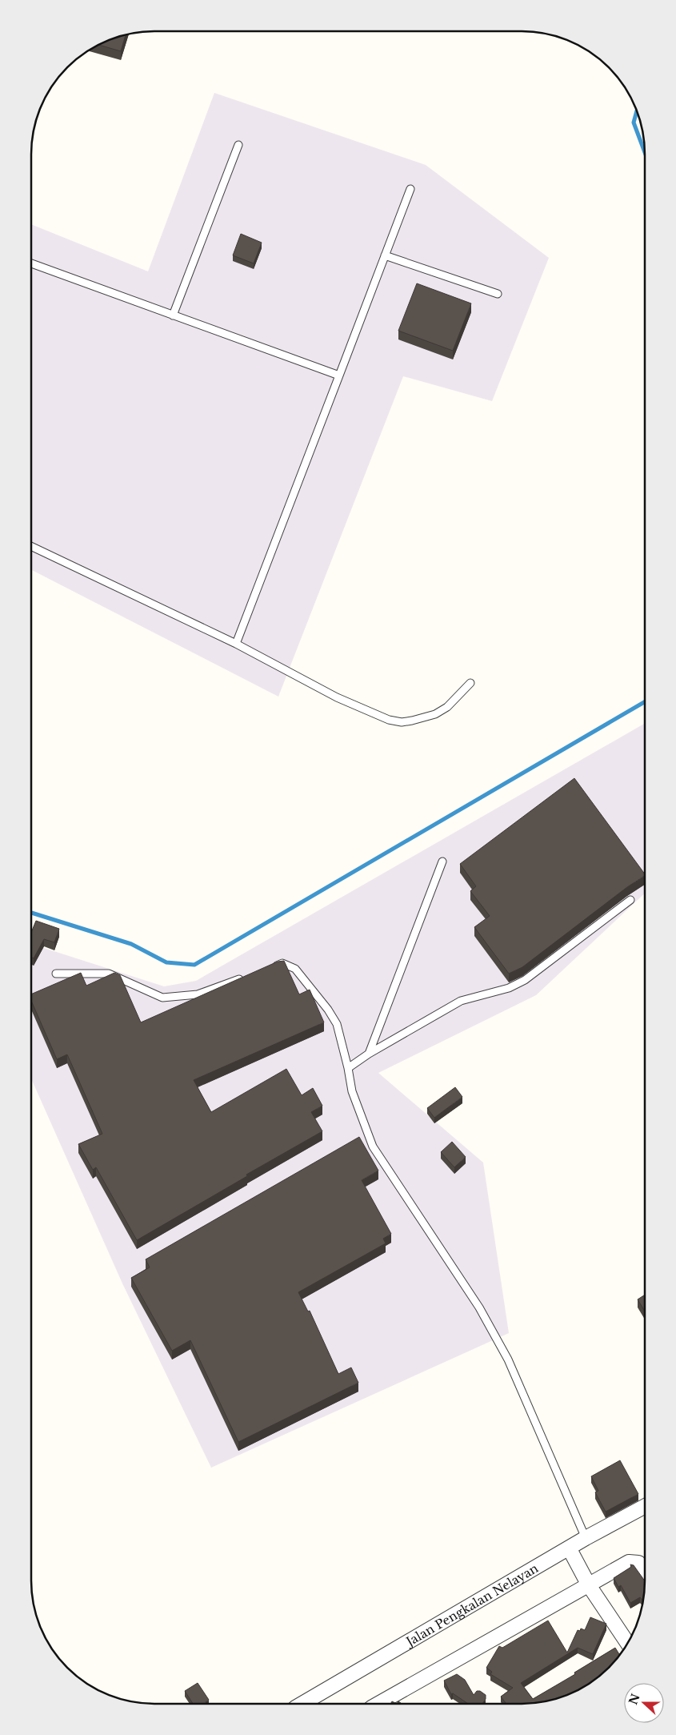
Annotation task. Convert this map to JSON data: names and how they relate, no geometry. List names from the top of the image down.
{
  "streets": {
    "street": ["Jalan Pengkalan Nelayan"]
  },
  "north": "left"
}
